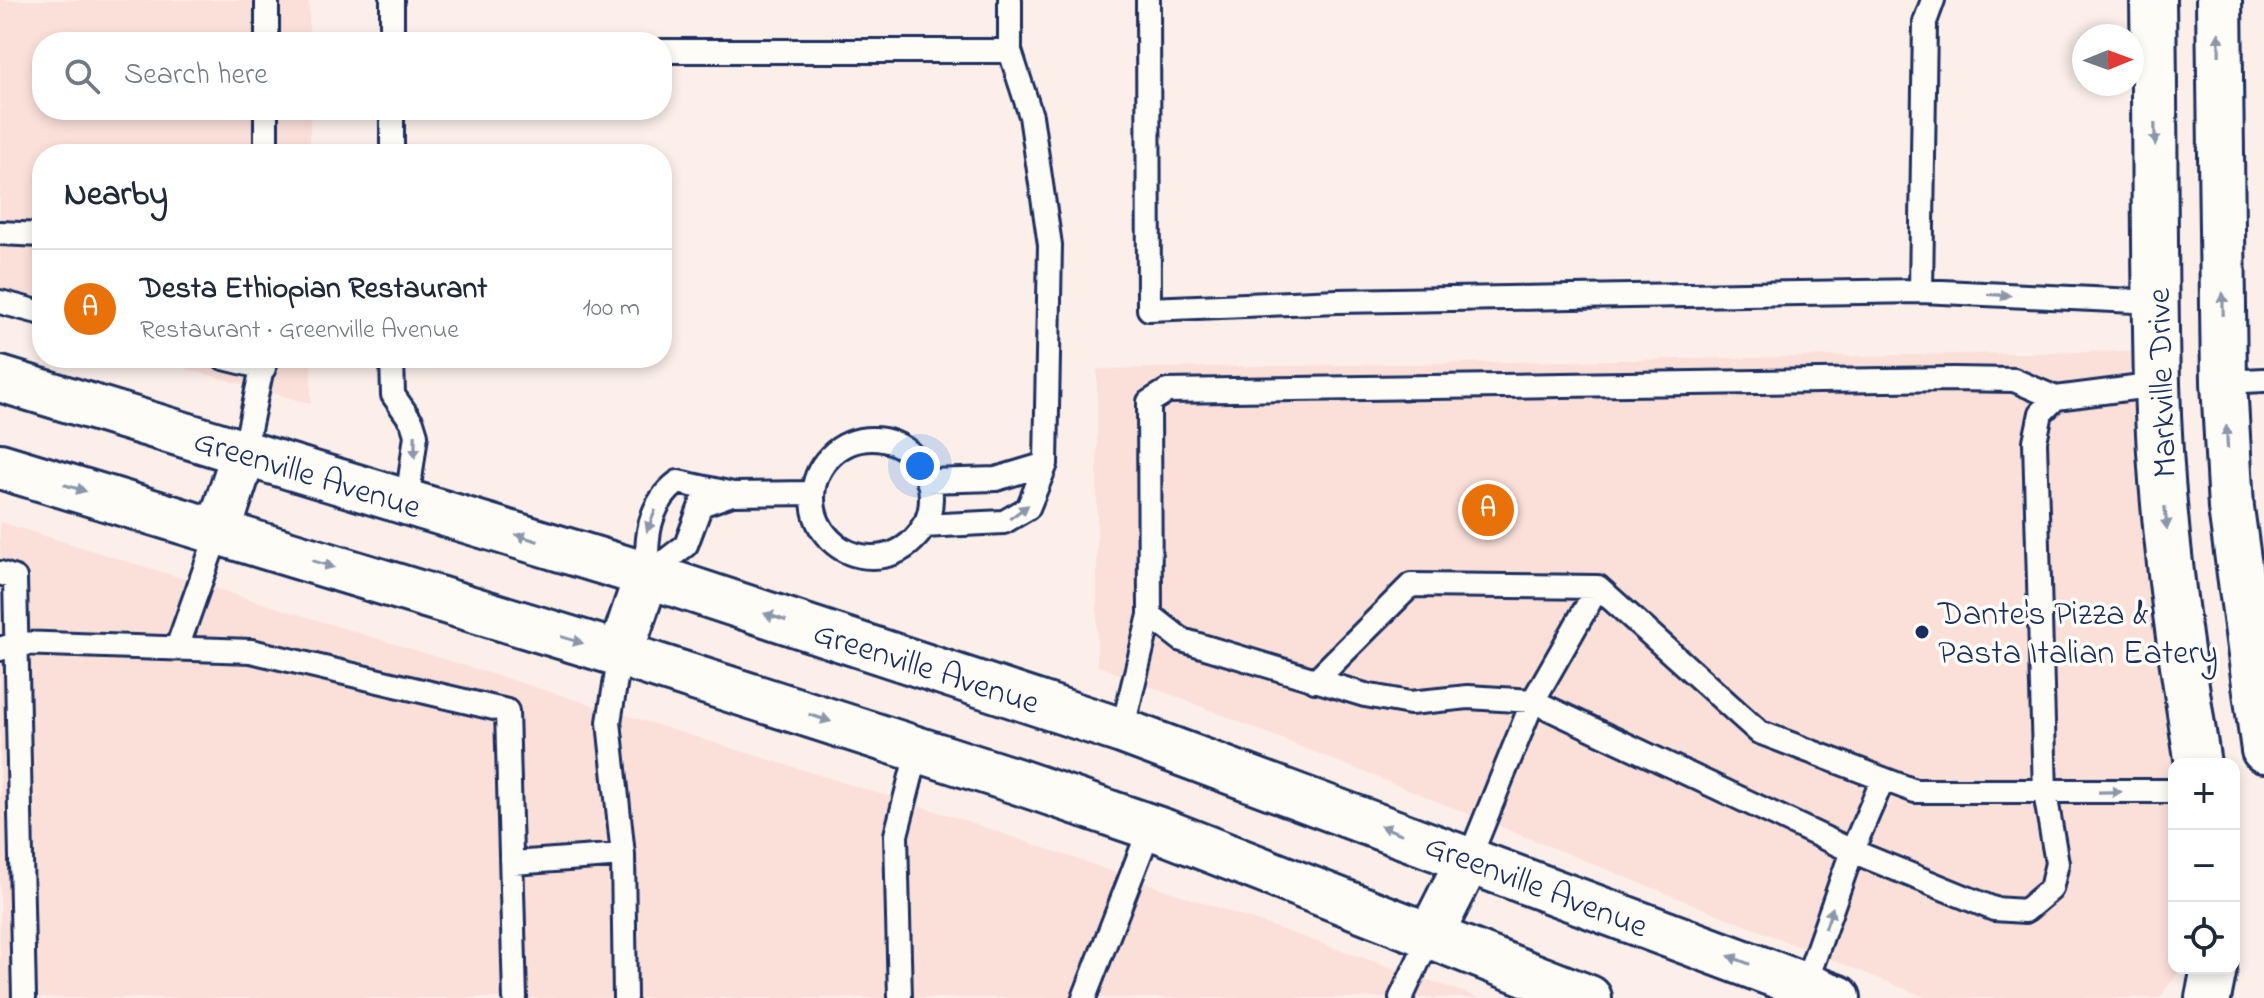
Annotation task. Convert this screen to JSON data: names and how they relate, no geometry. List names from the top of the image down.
{
  "streets": {
    "main road": ["Markville Drive", "Greenville Avenue"]
  },
  "places": ["Dante's Pizza & Pasta Italian Eatery"],
  "north": "right",
  "page": {
    "search": "Search here",
    "heading": "Nearby",
    "list": [
      {
        "mark": "A",
        "name": "Desta Ethiopian Restaurant",
        "note": "Restaurant · Greenville Avenue",
        "value": "100 m"
      }
    ],
    "pins": "A",
    "map_buttons": ["+", "−"]
  }
}
